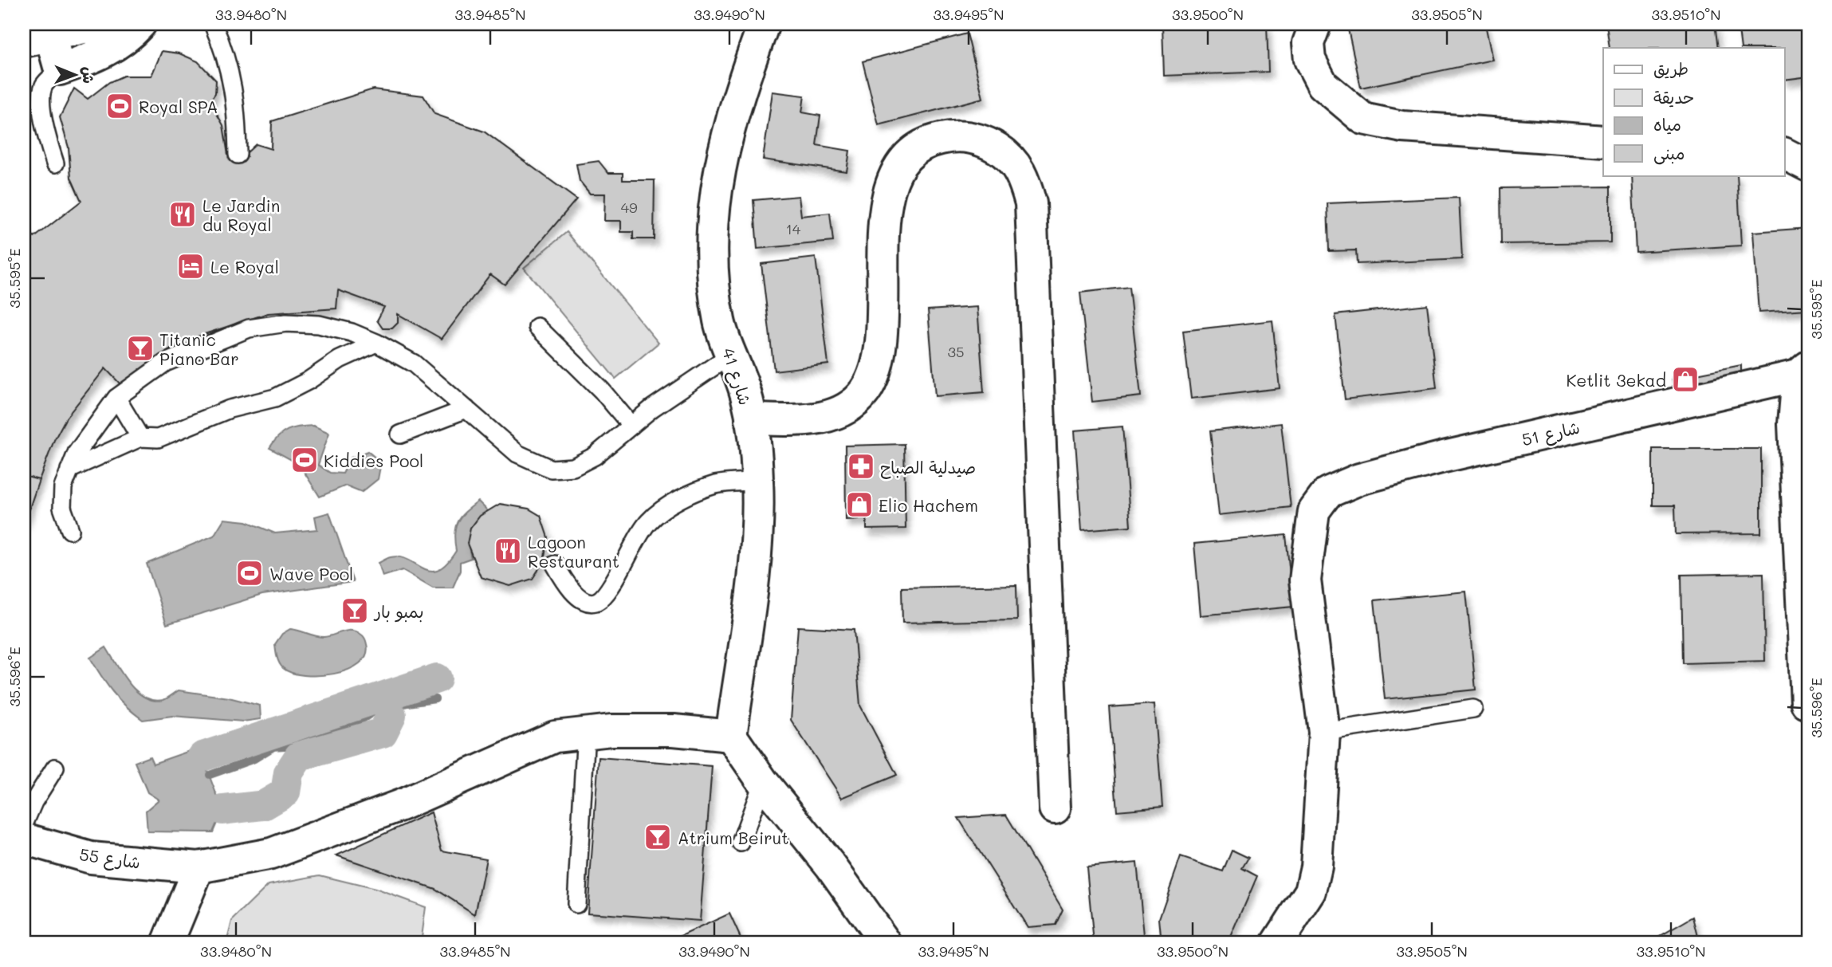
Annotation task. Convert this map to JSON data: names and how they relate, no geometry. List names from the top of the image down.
{
  "streets": {
    "street": ["شارع 41", "شارع 51", "شارع 55"]
  },
  "crossings": [
    ["شارع 41", "شارع 55"]
  ],
  "places": {
    "sports": ["Royal SPA", "Kiddies Pool", "Wave Pool"],
    "restaurant": ["Le Jardin du Royal", "Lagoon Restaurant"],
    "hotel": ["Le Royal"],
    "bar": ["Titanic Piano Bar", "بمبو بار", "Atrium Beirut"],
    "shop": ["Ketlit 3ekad", "Elio Hachem"],
    "pharmacy": ["صيدلية الصباح"]
  },
  "house_numbers": ["49", "14", "35"],
  "legend": [
    "طريق",
    "حديقة",
    "مياه",
    "مبنى"
  ],
  "north": "right",
  "coordinates": [
    "33.9480°N",
    "33.9485°N",
    "33.9490°N",
    "33.9495°N",
    "33.9500°N",
    "33.9505°N",
    "33.9510°N",
    "35.595°E",
    "35.596°E"
  ]
}
